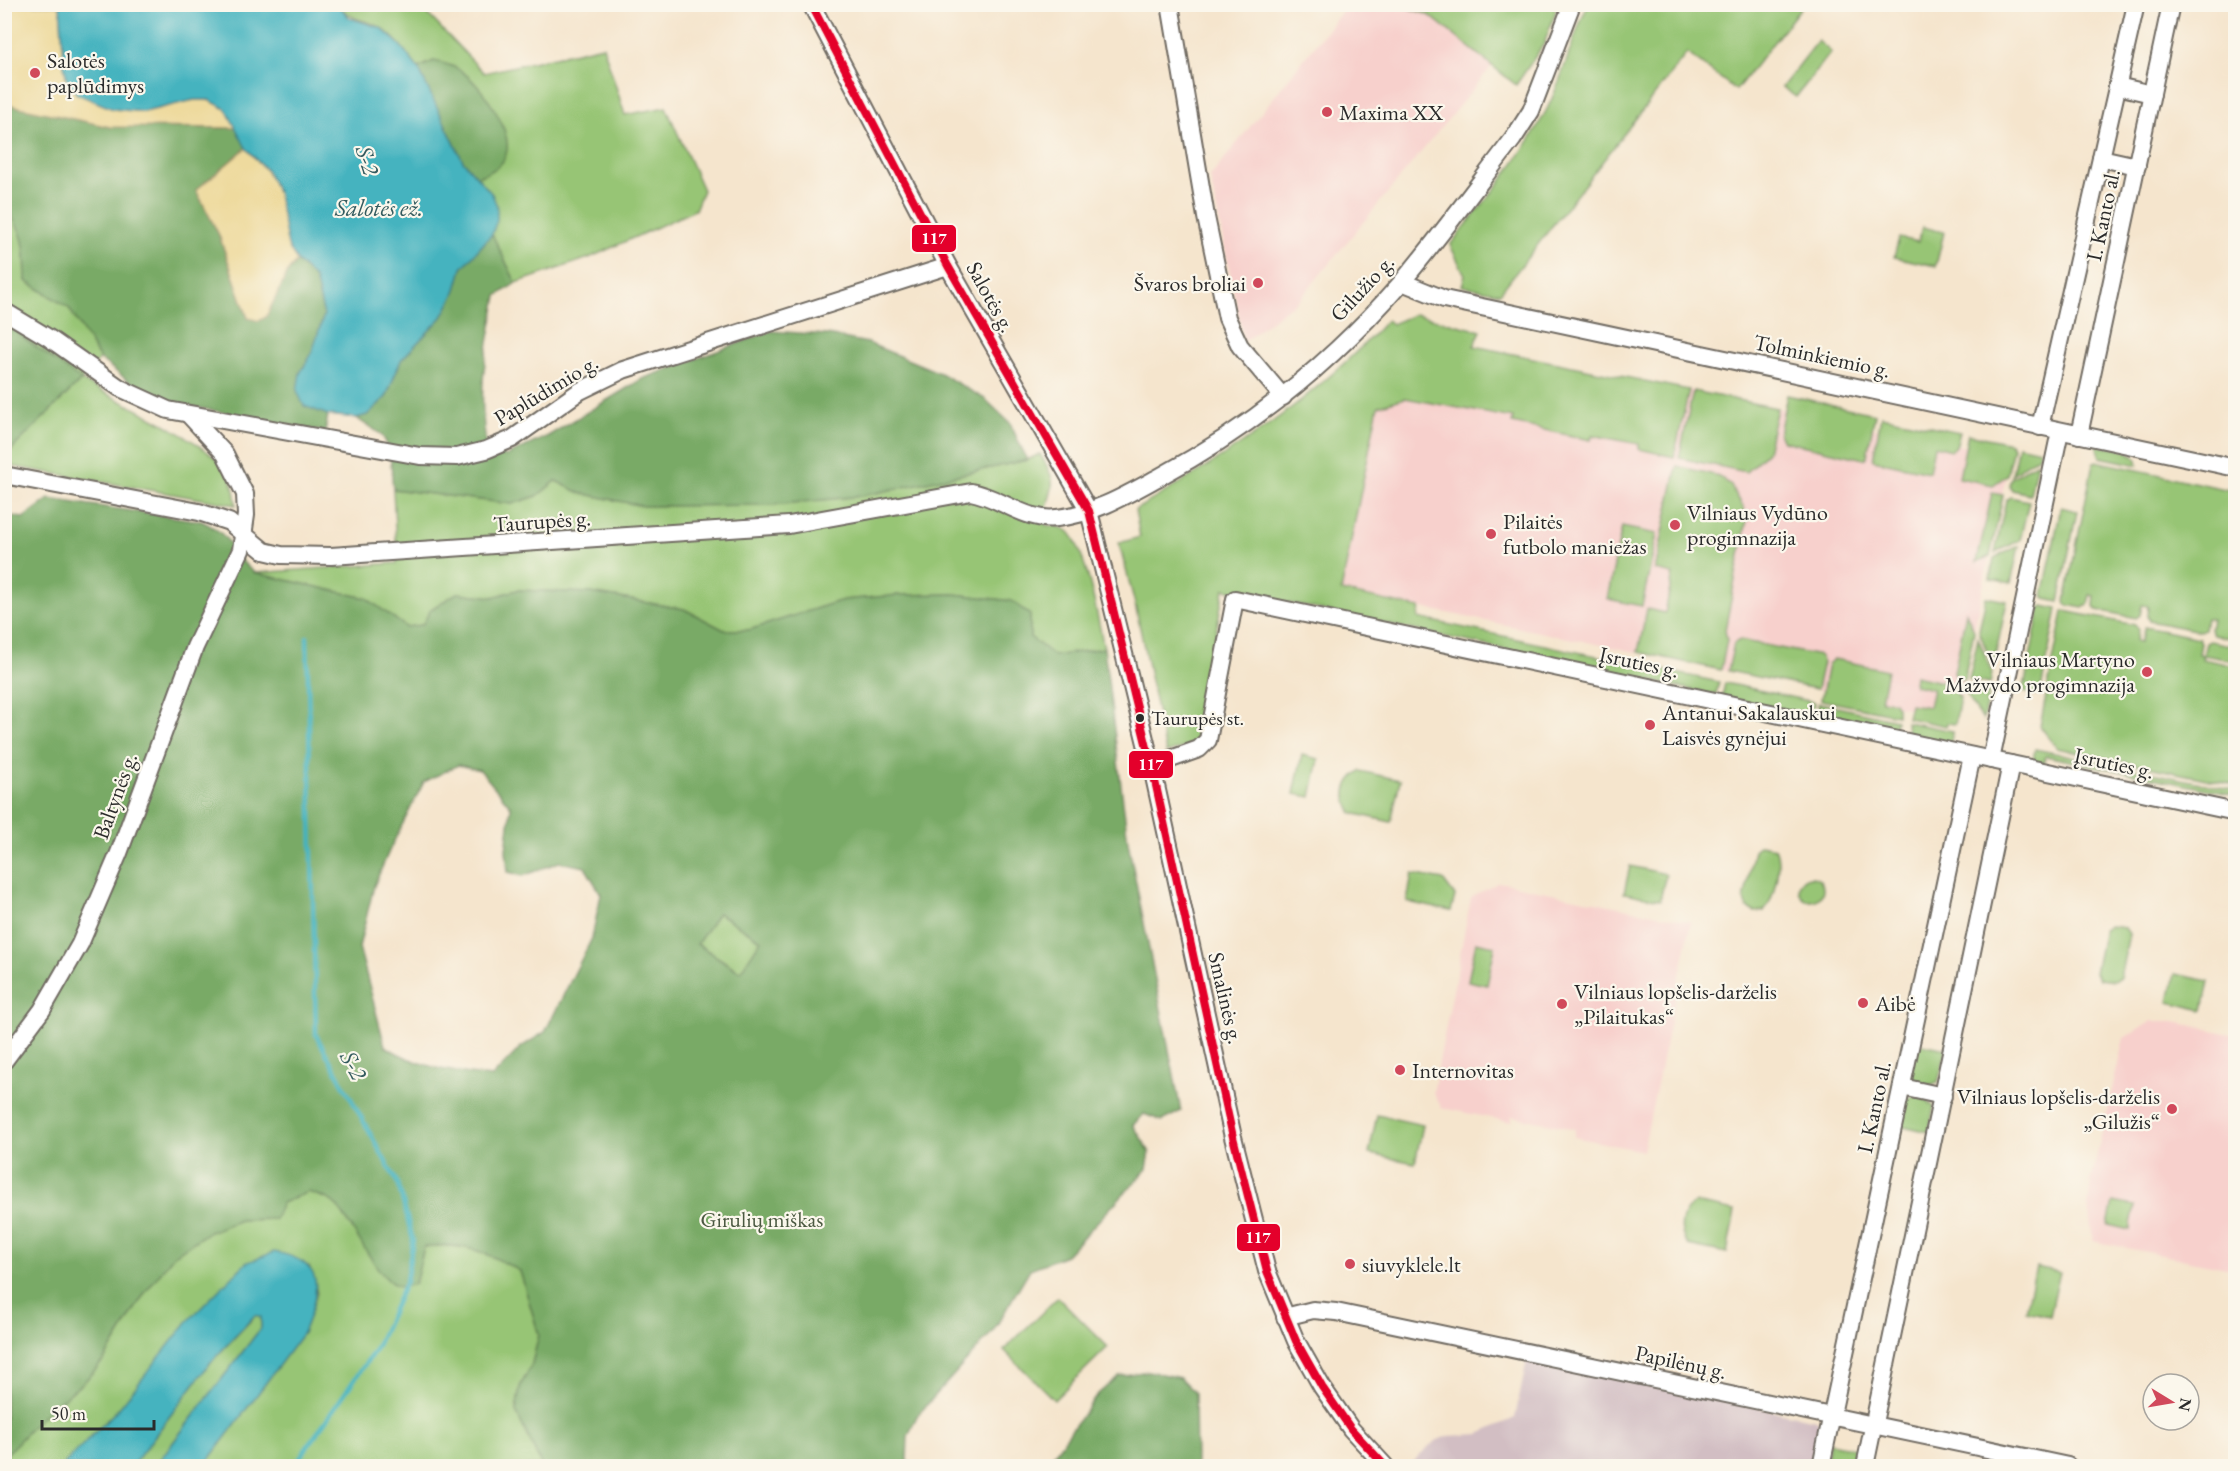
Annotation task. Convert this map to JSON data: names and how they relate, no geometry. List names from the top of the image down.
{
  "streets": {
    "street": [
      "I. Kanto al.",
      "Gilužio g.",
      "Salotės g.",
      "Tolminkiemio g.",
      "Paplūdimio g.",
      "Taurupės g.",
      "Įsruties g.",
      "Baltynės g.",
      "Smalinės g.",
      "Papilėnų g."
    ]
  },
  "crossings": [
    ["I. Kanto al.", "Tolminkiemio g."],
    ["I. Kanto al.", "Įsruties g."],
    ["I. Kanto al.", "Papilėnų g."],
    ["Gilužio g.", "Salotės g."],
    ["Gilužio g.", "Tolminkiemio g."],
    ["Gilužio g.", "Taurupės g."],
    ["Gilužio g.", "Smalinės g."],
    ["Salotės g.", "Paplūdimio g."],
    ["Salotės g.", "Taurupės g."],
    ["Salotės g.", "Smalinės g."],
    ["Paplūdimio g.", "Baltynės g."],
    ["Taurupės g.", "Baltynės g."],
    ["Taurupės g.", "Smalinės g."],
    ["Įsruties g.", "Smalinės g."],
    ["Smalinės g.", "Papilėnų g."]
  ],
  "water": ["S-2", "Salotės ež."],
  "parks": ["Girulių miškas"],
  "places": [
    "Salotės paplūdimys",
    "Maxima XX",
    "Švaros broliai",
    "Vilniaus Vydūno progimnazija",
    "Pilaitės futbolo maniežas",
    "Vilniaus Martyno Mažvydo progimnazija",
    "Taurupės st.",
    "Antanui Sakalauskui Laisvės gynėjui",
    "Aibė",
    "Vilniaus lopšelis-darželis „Pilaitukas“",
    "Internovitas",
    "Vilniaus lopšelis-darželis „Gilužis“",
    "siuvyklele.lt"
  ],
  "lines": ["transit line 117"],
  "scale_bar": "50 m",
  "north": "right"
}
